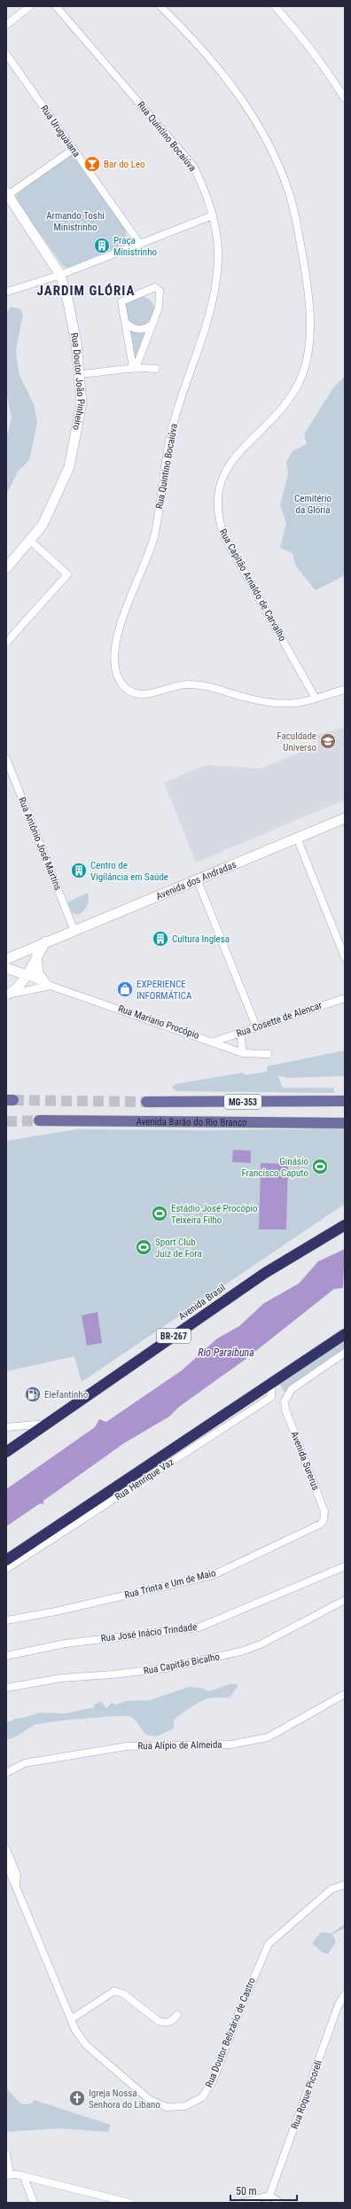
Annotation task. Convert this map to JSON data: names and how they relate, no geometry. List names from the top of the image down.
{
  "streets": {
    "highway": ["Avenida Brasil", "BR-267"],
    "main road": [
      "Rua Doutor João Pinheiro",
      "Avenida dos Andradas",
      "MG-353",
      "Avenida Barão do Rio Branco"
    ],
    "street": [
      "Rua Uruguaiana",
      "Rua Quintino Bocaiúva",
      "Rua Capitão Arnaldo de Carvalho",
      "Rua Antônio José Martins",
      "Rua Cosette de Alencar",
      "Rua Mariano Procópio",
      "Avenida Surerus",
      "Rua Henrique Vaz",
      "Rua Trinta e Um de Maio",
      "Rua José Inácio Trindade",
      "Rua Capitão Bicalho",
      "Rua Alípio de Almeida",
      "Rua Doutor Belizário de Castro",
      "Rua Roque Picoreli"
    ]
  },
  "crossings": [
    ["Rua Quintino Bocaiúva", "Rua Capitão Arnaldo de Carvalho"],
    ["Rua Antônio José Martins", "Avenida dos Andradas"],
    ["Rua Cosette de Alencar", "Rua Mariano Procópio"],
    ["Avenida Surerus", "Rua Trinta e Um de Maio"]
  ],
  "districts": ["JARDIM GLÓRIA"],
  "water": ["Rio Paraibuna"],
  "parks": ["Armando Toshi Ministrinho", "Cemitério da Glória"],
  "places": {
    "bar": ["Bar do Leo"],
    "building": ["Praça Ministrinho", "Centro de Vigilância em Saúde", "Cultura Inglesa"],
    "school or university": ["Faculdade Universo"],
    "shop": ["EXPERIENCE INFORMÁTICA"],
    "sports": ["Ginásio Francisco Caputo", "Estádio José Procópio Teixeira Filho", "Sport Club Juiz de Fora"],
    "fuel station": ["Elefantinho"],
    "church": ["Igreja Nossa Senhora do Libano"]
  },
  "scale_bar": "50 m"
}
